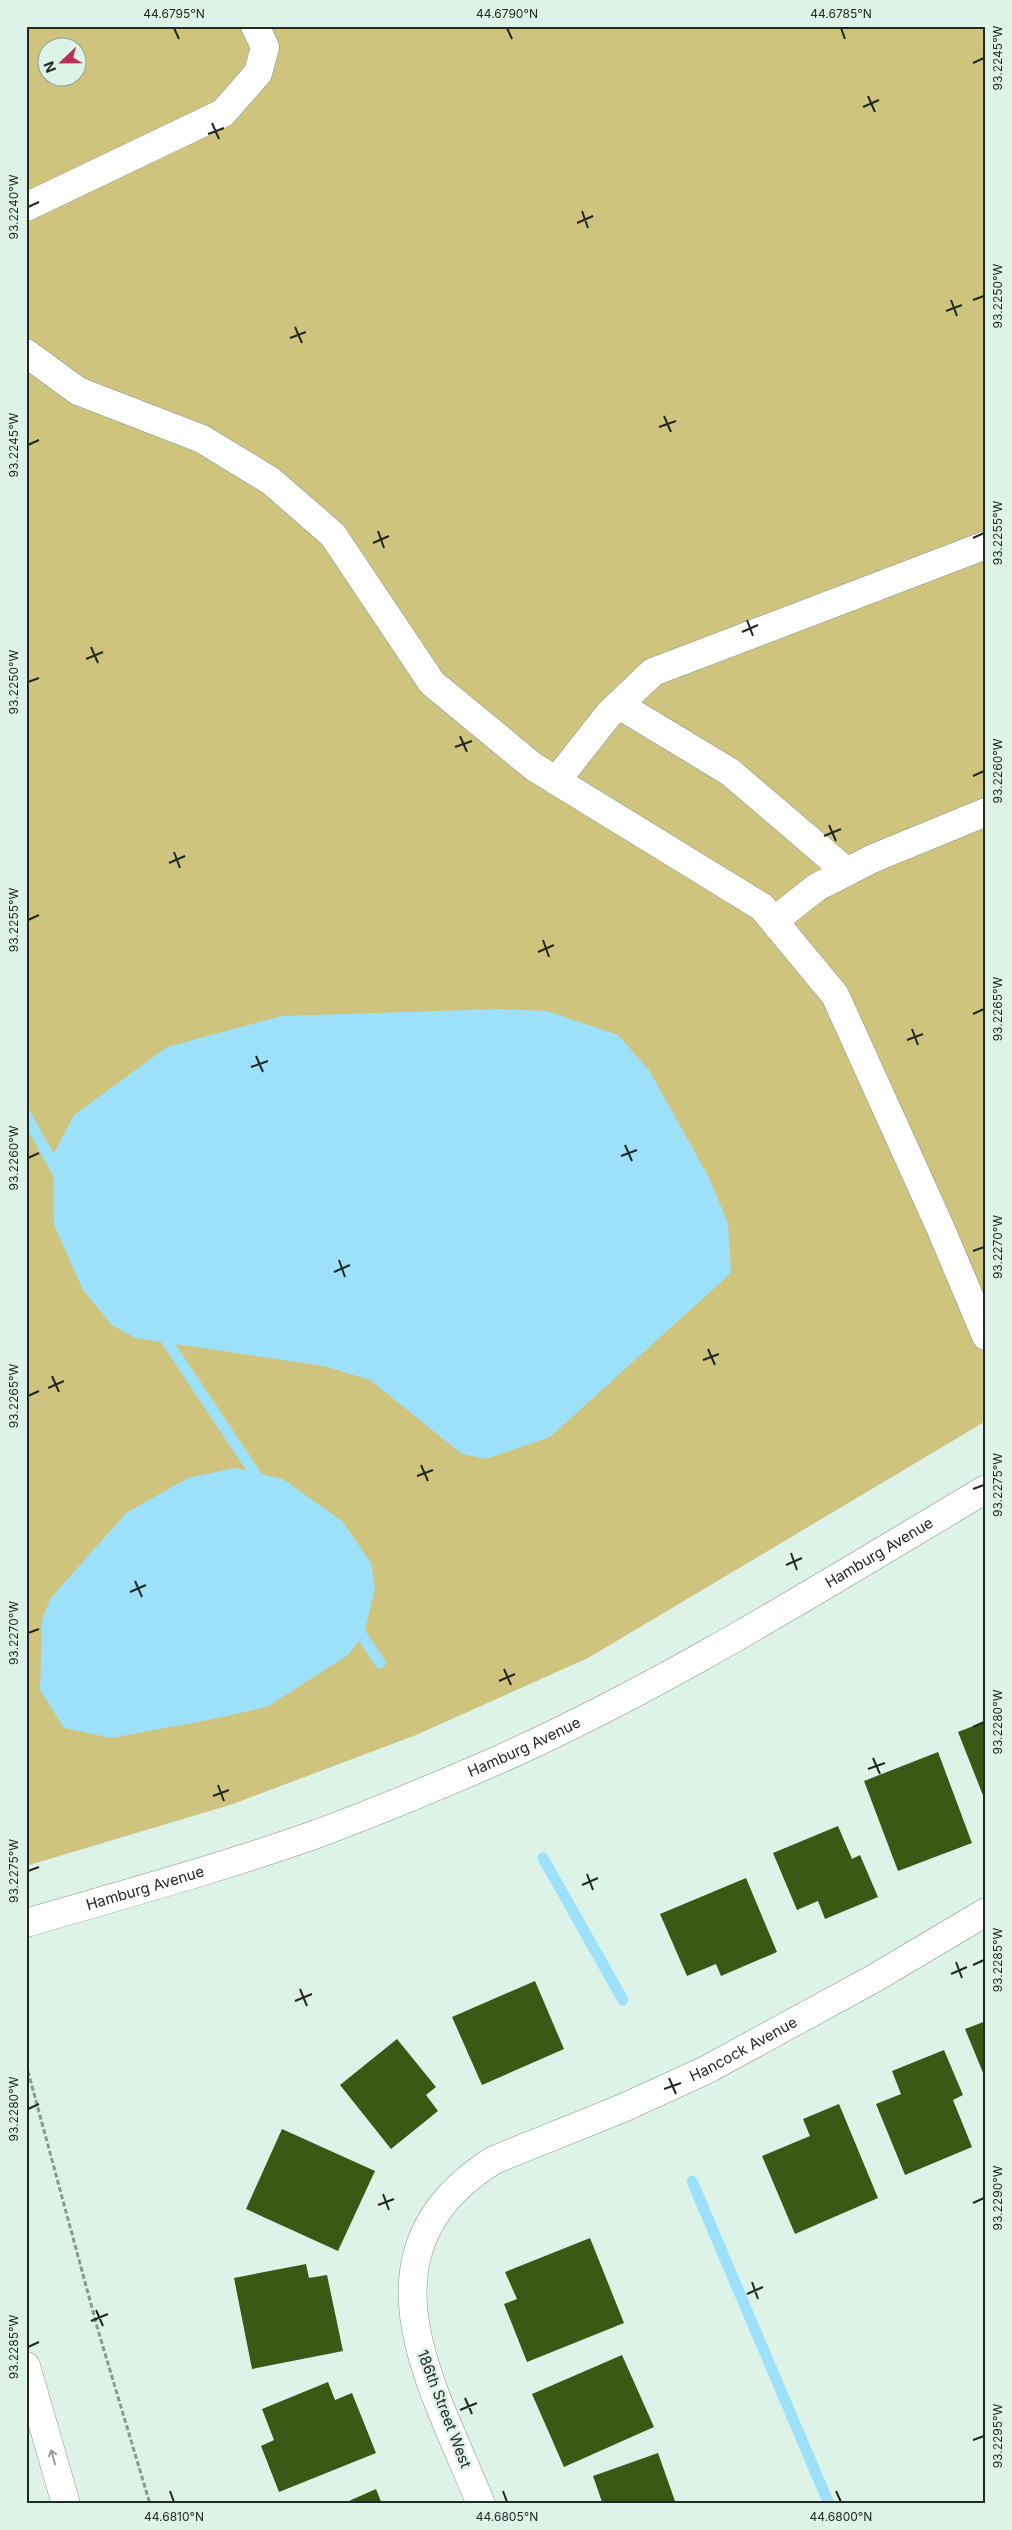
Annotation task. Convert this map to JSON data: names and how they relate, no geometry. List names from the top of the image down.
{
  "streets": {
    "street": ["Hamburg Avenue", "Hancock Avenue", "186th Street West"]
  },
  "crossings": [
    ["Hancock Avenue", "186th Street West"]
  ],
  "north": "left",
  "coordinates": [
    "44.6795°N",
    "44.6790°N",
    "44.6785°N",
    "93.2245°W",
    "93.2240°W",
    "93.2250°W",
    "93.2255°W",
    "93.2260°W",
    "93.2265°W",
    "93.2270°W",
    "93.2275°W",
    "93.2280°W",
    "93.2285°W",
    "93.2290°W",
    "93.2295°W",
    "44.6810°N",
    "44.6805°N",
    "44.6800°N"
  ]
}
